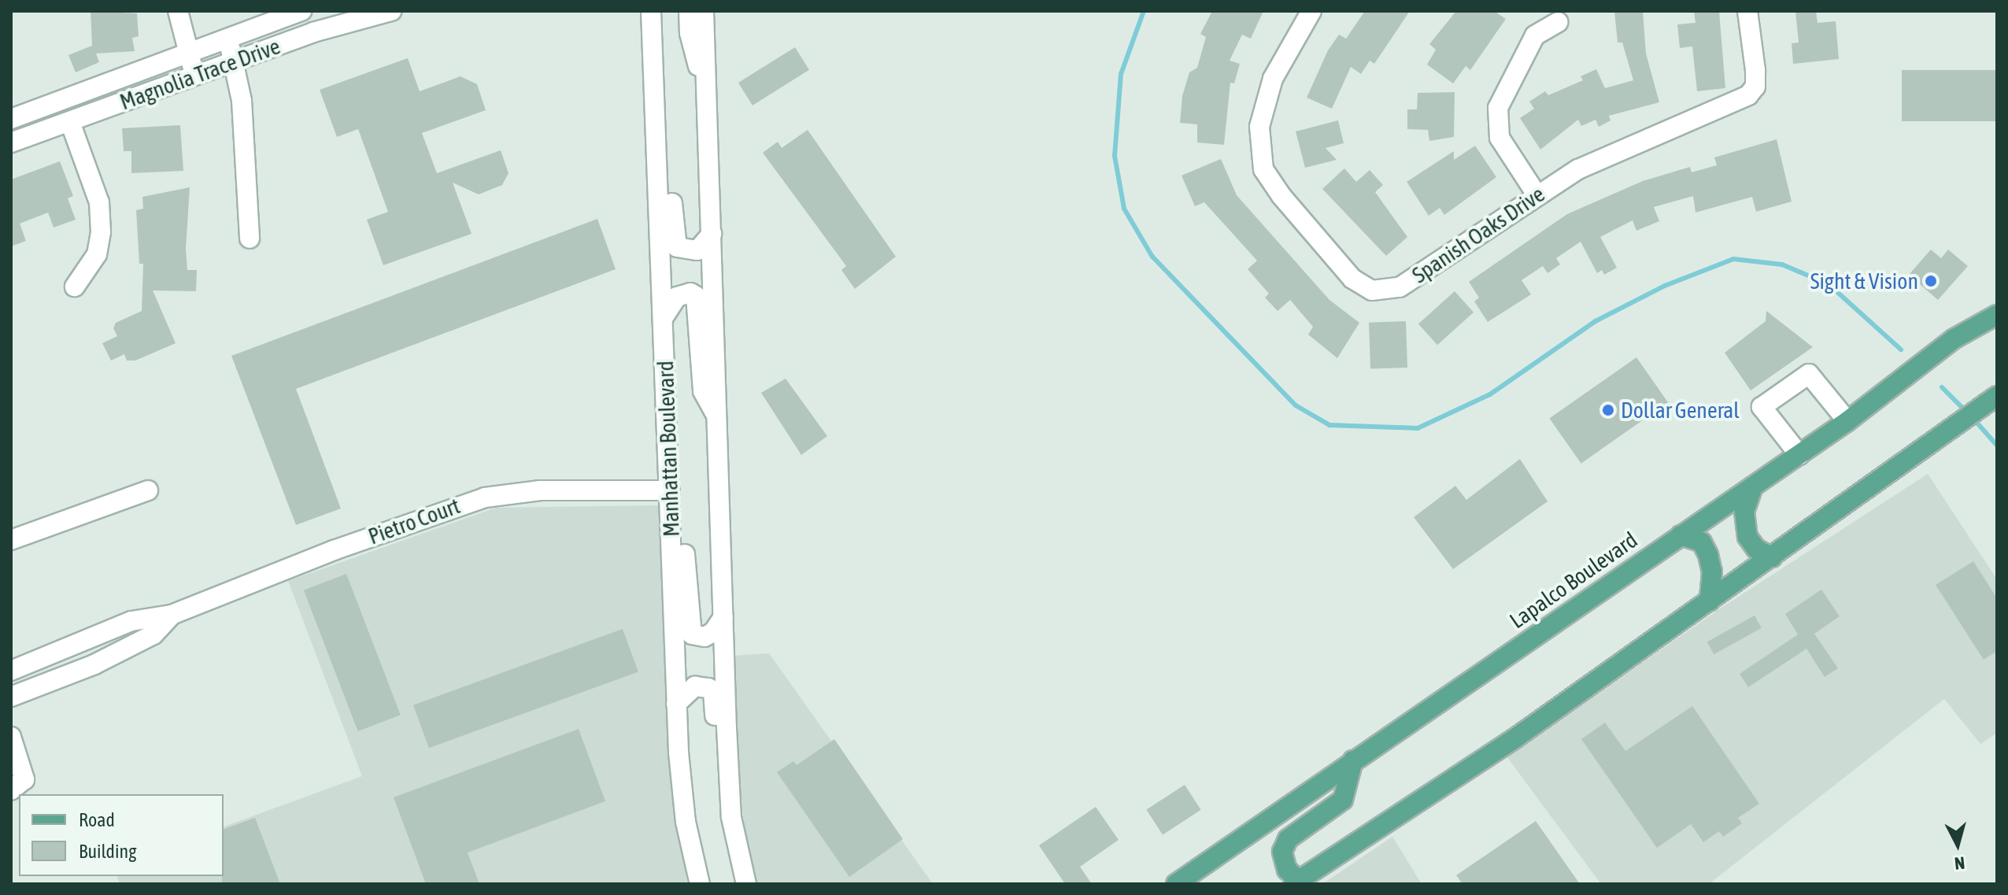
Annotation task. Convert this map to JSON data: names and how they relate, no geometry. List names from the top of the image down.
{
  "streets": {
    "main road": ["Lapalco Boulevard"],
    "street": [
      "Magnolia Trace Drive",
      "Spanish Oaks Drive",
      "Manhattan Boulevard",
      "Pietro Court"
    ]
  },
  "crossings": [
    ["Manhattan Boulevard", "Pietro Court"]
  ],
  "places": ["Sight & Vision", "Dollar General"],
  "legend": ["Road", "Building"],
  "north": "bottom"
}
